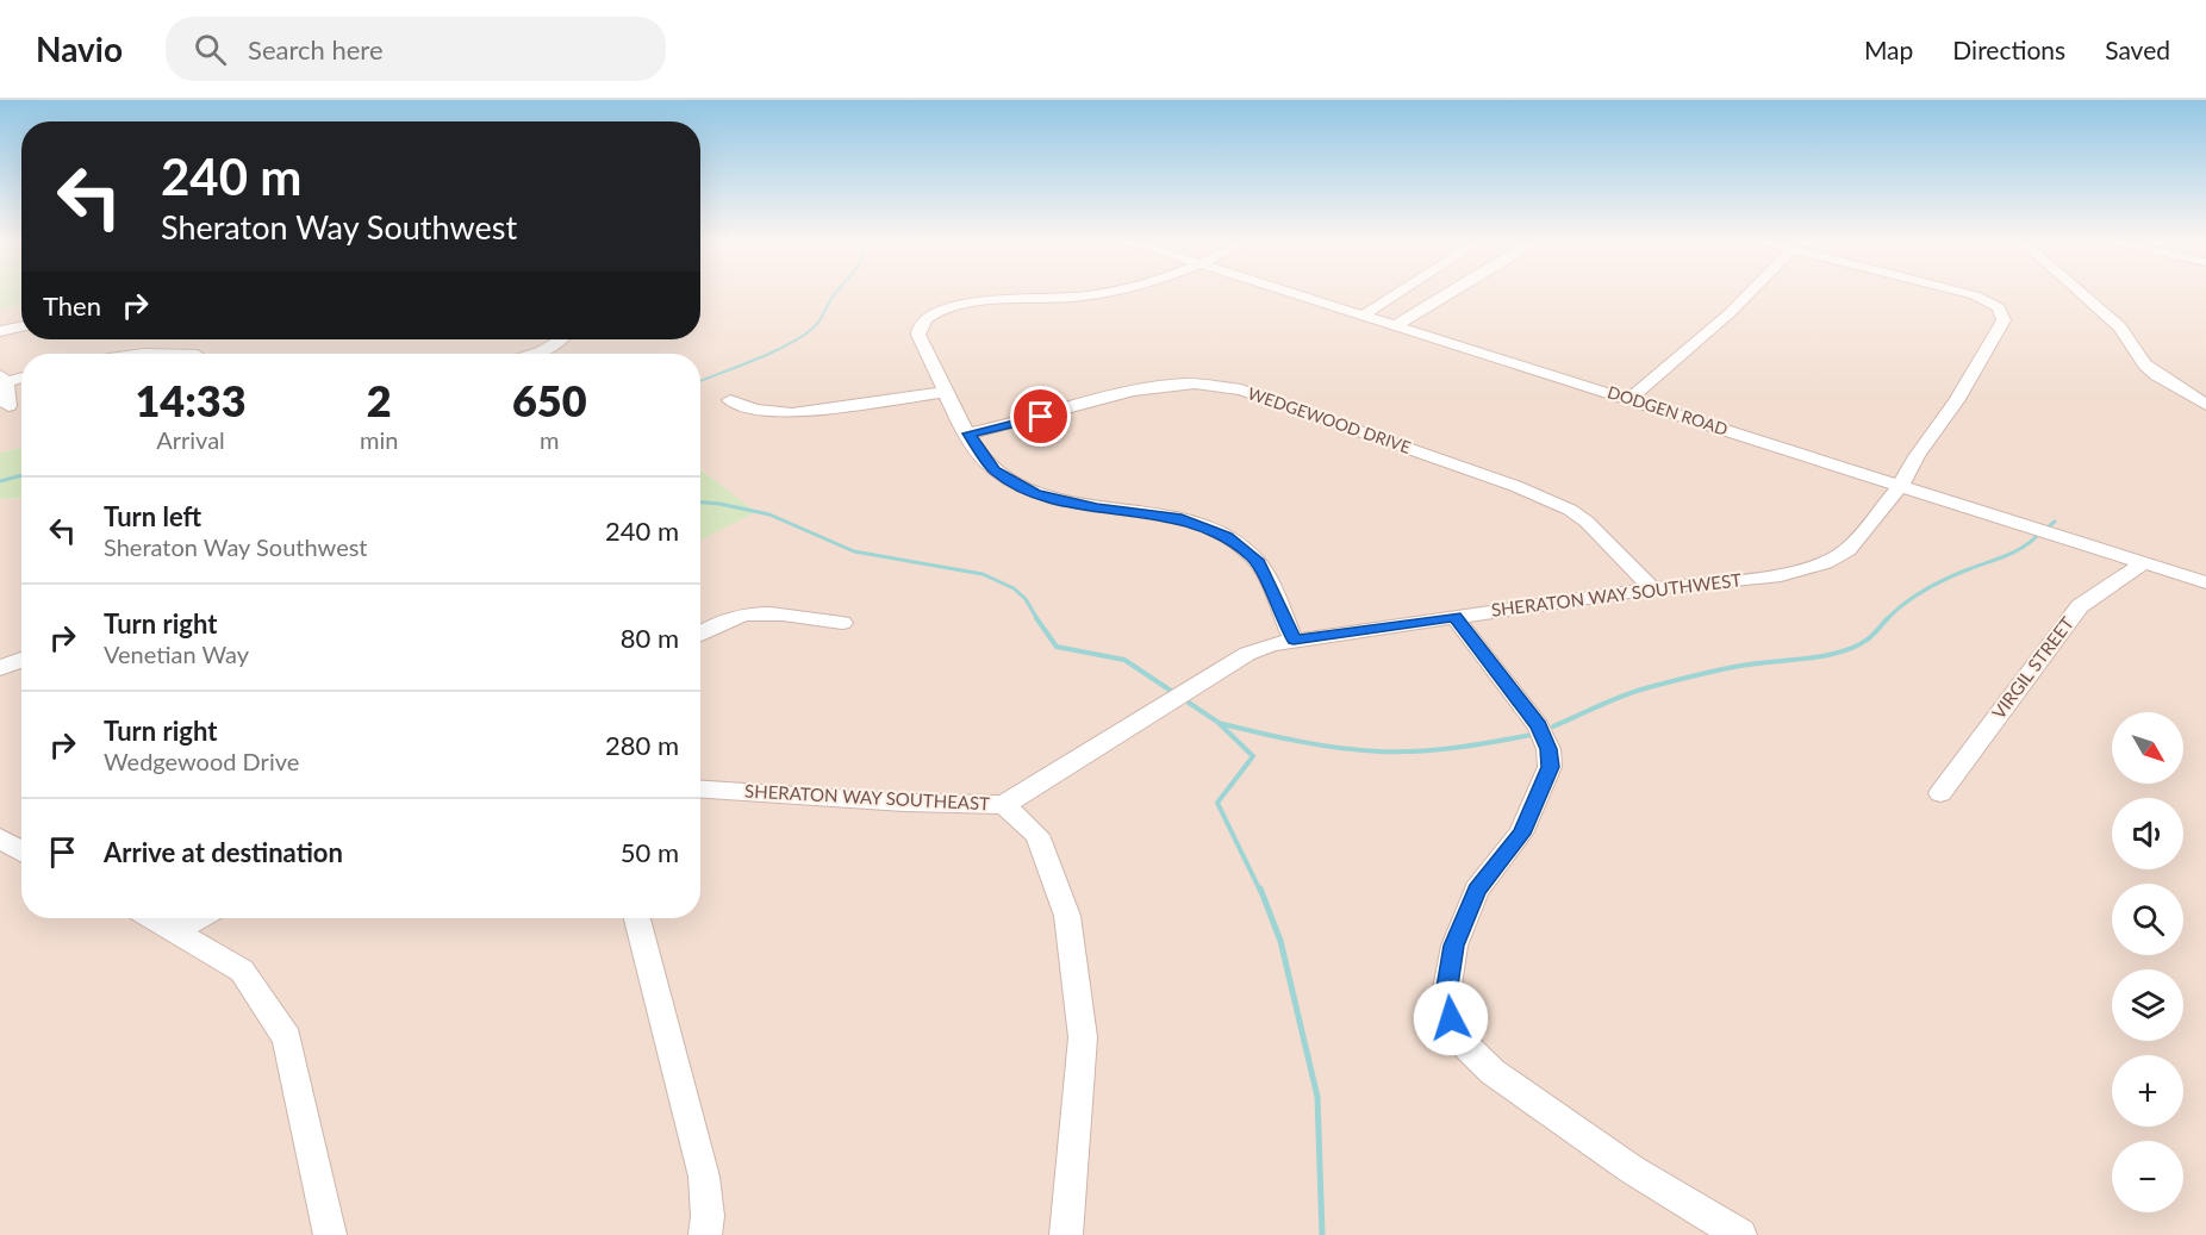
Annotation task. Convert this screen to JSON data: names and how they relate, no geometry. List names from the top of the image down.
{
  "streets": {
    "street": [
      "DODGEN ROAD",
      "WEDGEWOOD DRIVE",
      "SHERATON WAY SOUTHWEST",
      "VIRGIL STREET",
      "SHERATON WAY SOUTHEAST"
    ]
  },
  "crossings": [
    ["DODGEN ROAD", "SHERATON WAY SOUTHWEST"],
    ["DODGEN ROAD", "VIRGIL STREET"],
    ["WEDGEWOOD DRIVE", "SHERATON WAY SOUTHWEST"],
    ["SHERATON WAY SOUTHWEST", "SHERATON WAY SOUTHEAST"]
  ],
  "north": "bottom right",
  "page": {
    "header": "Navio",
    "search": "Search here",
    "nav": ["Map", "Directions", "Saved"],
    "turn": ["240 m", "Sheraton Way Southwest"],
    "then": "Then",
    "eta": [
      "14:33",
      "Arrival",
      "2",
      "min",
      "650",
      "m"
    ],
    "list": [
      {
        "name": "Turn left",
        "note": "Sheraton Way Southwest",
        "value": "240 m"
      },
      {
        "name": "Turn right",
        "note": "Venetian Way",
        "value": "80 m"
      },
      {
        "name": "Turn right",
        "note": "Wedgewood Drive",
        "value": "280 m"
      },
      {
        "name": "Arrive at destination",
        "value": "50 m"
      }
    ],
    "map_buttons": ["+", "−"]
  }
}
